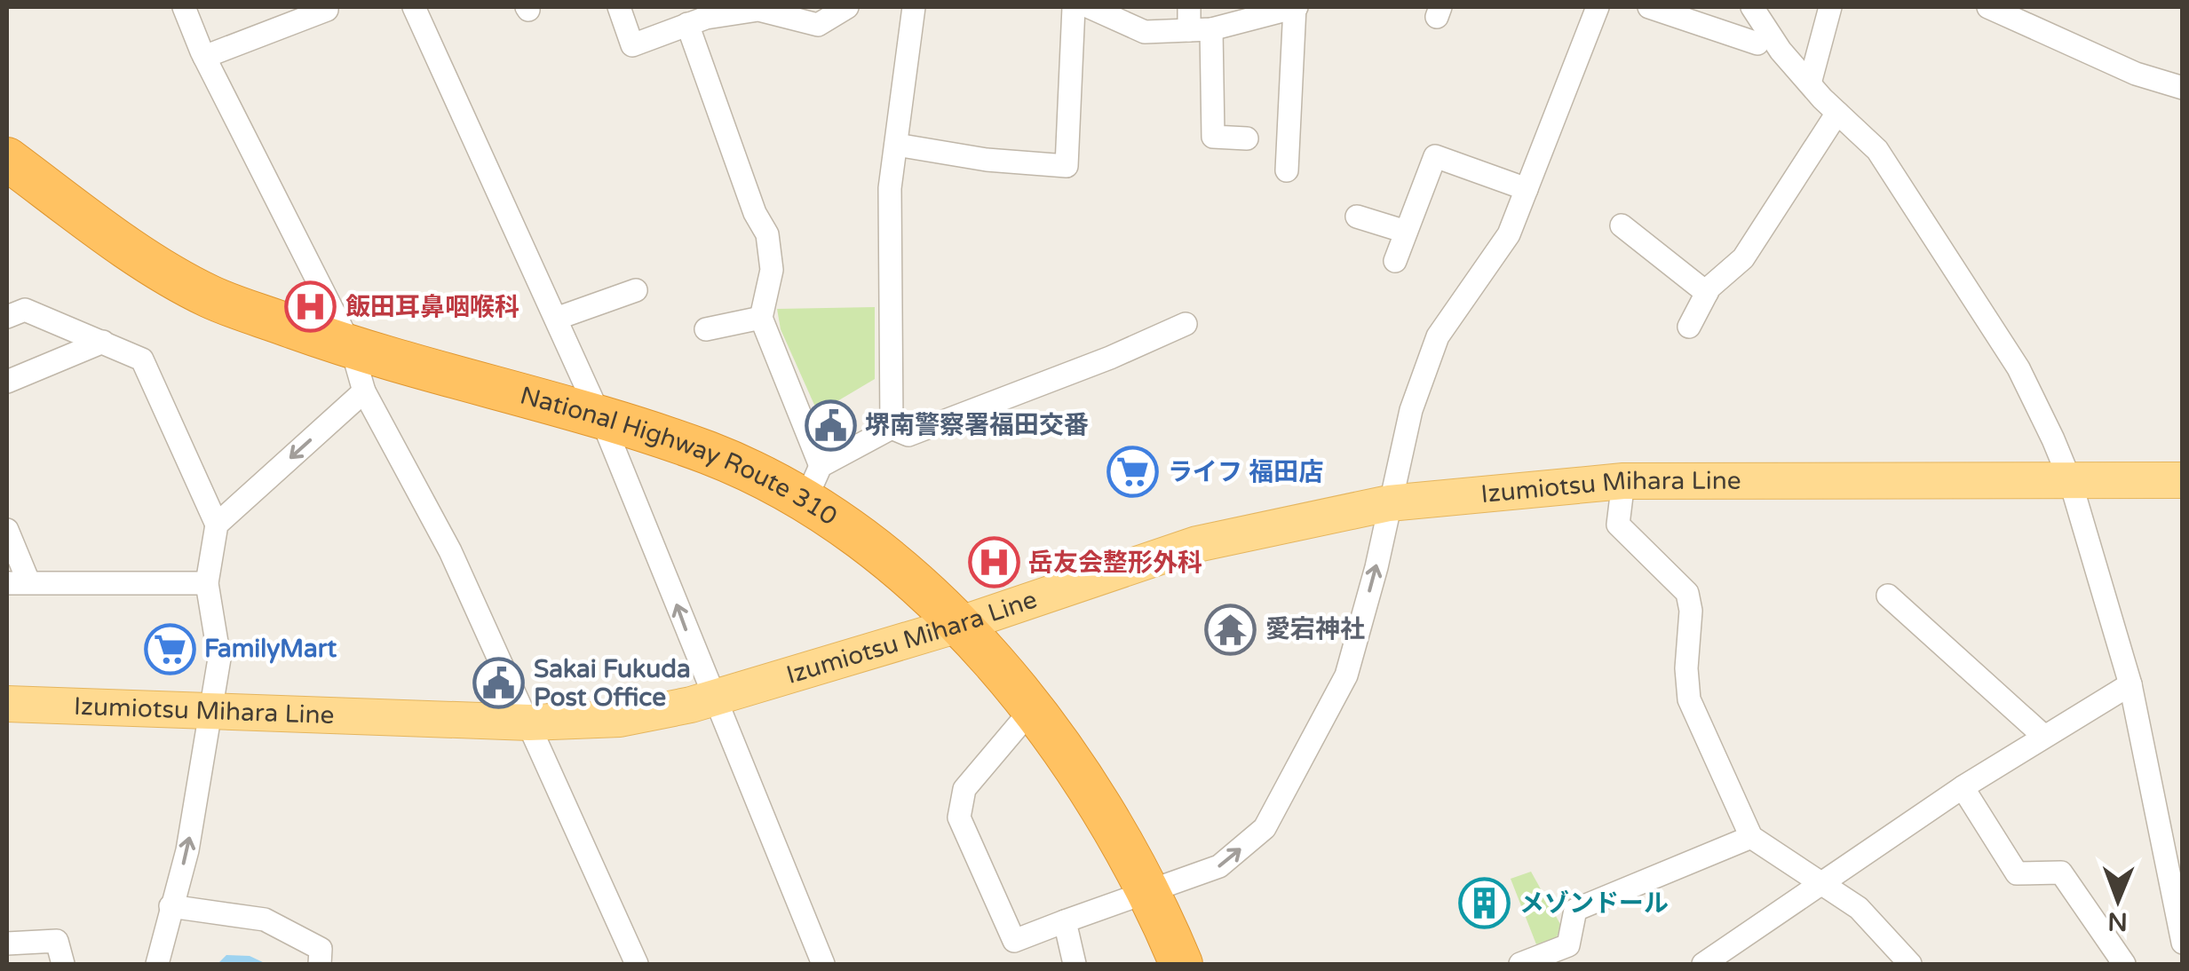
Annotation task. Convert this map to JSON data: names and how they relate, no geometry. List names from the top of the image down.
{
  "streets": {
    "highway": ["National Highway Route 310"],
    "main road": ["Izumiotsu Mihara Line"]
  },
  "crossings": [
    ["National Highway Route 310", "Izumiotsu Mihara Line"]
  ],
  "places": {
    "hospital": ["飯田耳鼻咽喉科", "岳友会整形外科"],
    "public building": ["堺南警察署福田交番", "Sakai Fukuda Post Office"],
    "supermarket": ["ライフ 福田店", "FamilyMart"],
    "temple": ["愛宕神社"],
    "building": ["メゾンドール"]
  },
  "north": "bottom"
}
